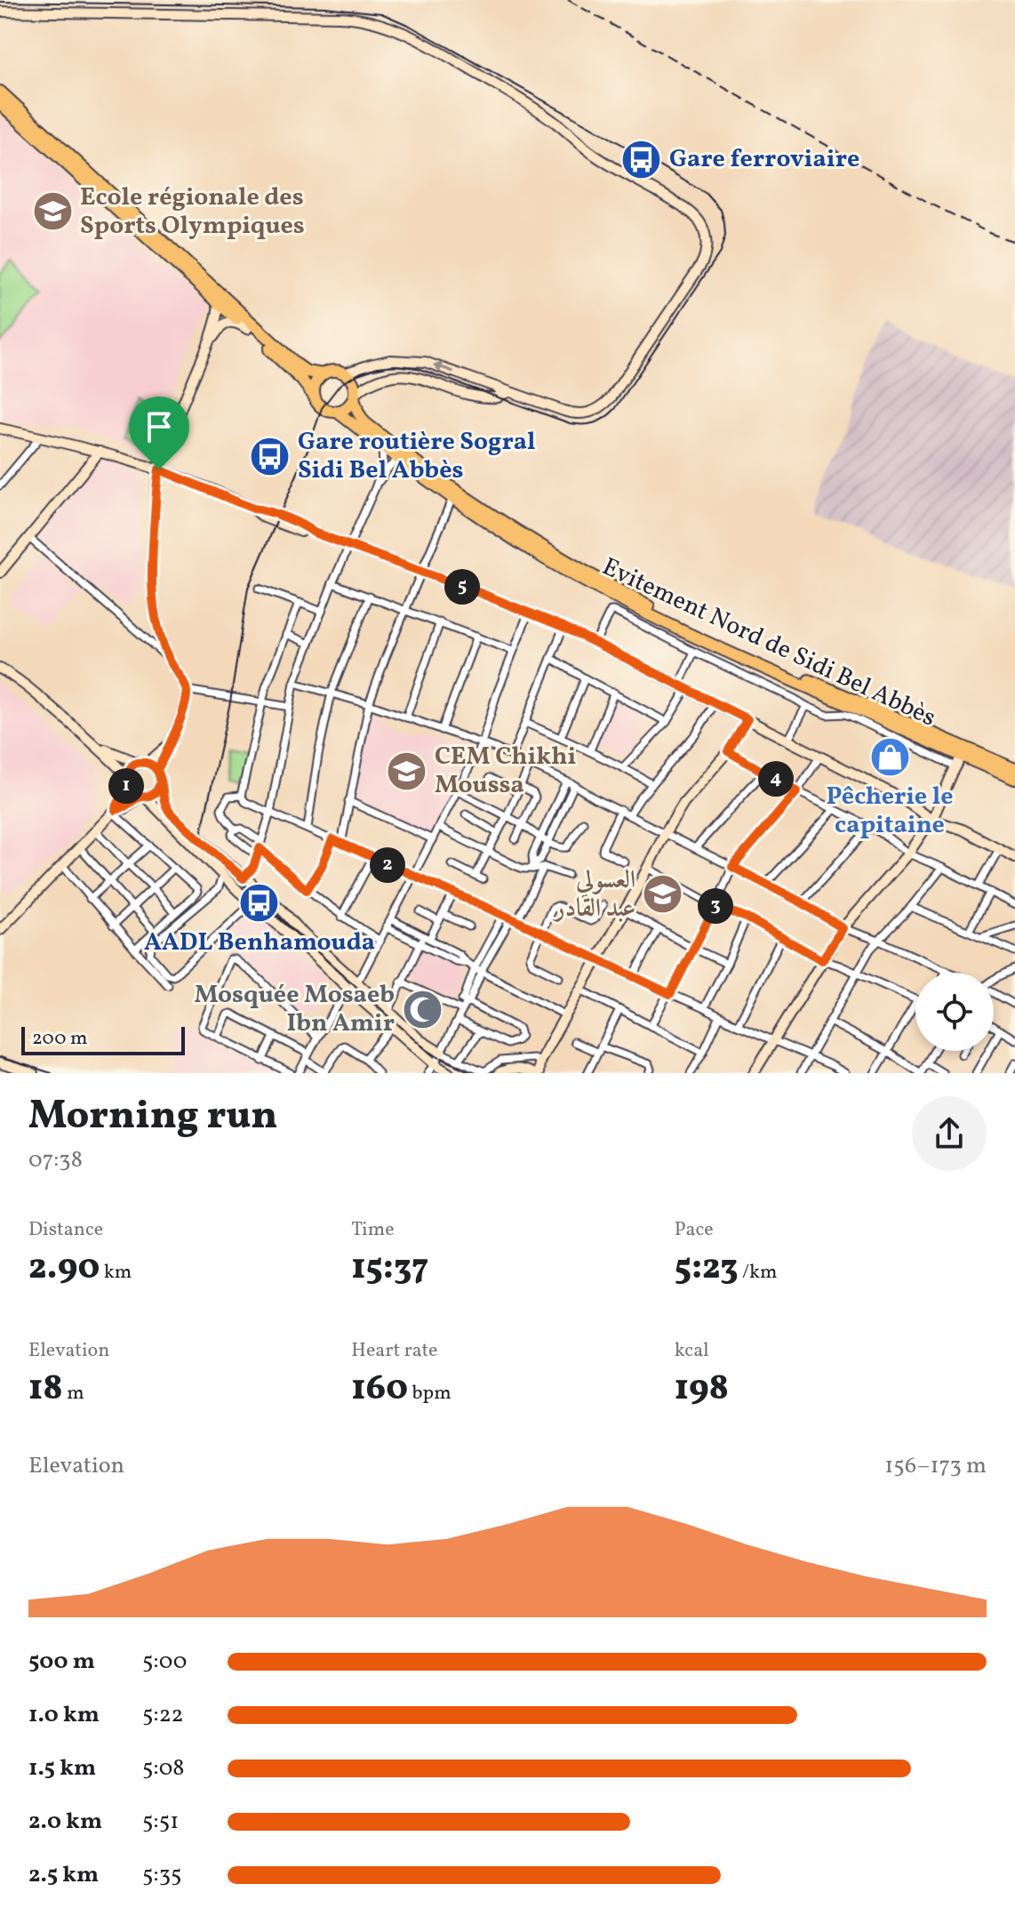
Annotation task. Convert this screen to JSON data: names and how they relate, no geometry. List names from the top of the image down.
{
  "streets": {
    "highway": ["Evitement Nord de Sidi Bel Abbès"]
  },
  "places": {
    "bus stop": ["Gare ferroviaire", "Gare routière Sogral Sidi Bel Abbès", "AADL Benhamouda"],
    "school or university": ["Ecole régionale des Sports Olympiques", "CEM Chikhi Moussa", "العسولي عبد القادر"],
    "shop": ["Pêcherie le capitaine"],
    "mosque": ["Mosquée Mosaeb Ibn Amir"]
  },
  "scale_bar": "200 m",
  "page": {
    "pins": [
      "5",
      "4",
      "1",
      "2",
      "3"
    ],
    "scale": "200 m",
    "heading": ["Morning run", "07:38"],
    "stats": [
      ["Distance", "2.90 km"],
      ["Time", "15:37"],
      ["Pace", "5:23 /km"],
      ["Elevation", "18 m"],
      ["Heart rate", "160 bpm"],
      ["kcal", "198"]
    ],
    "chart": ["Elevation", "156–173 m"],
    "list": [
      {
        "name": "500 m",
        "note": "5:00"
      },
      {
        "name": "1.0 km",
        "note": "5:22"
      },
      {
        "name": "1.5 km",
        "note": "5:08"
      },
      {
        "name": "2.0 km",
        "note": "5:51"
      },
      {
        "name": "2.5 km",
        "note": "5:35"
      }
    ]
  }
}
